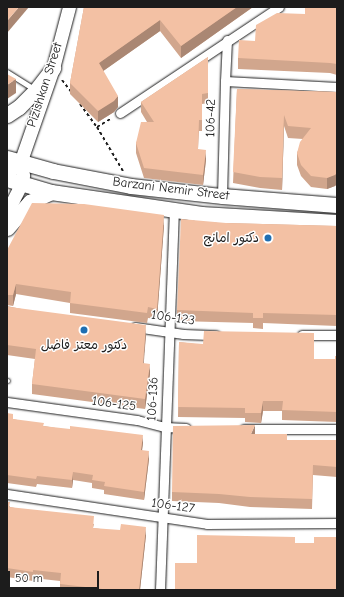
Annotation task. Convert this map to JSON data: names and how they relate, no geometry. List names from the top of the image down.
{
  "streets": {
    "main road": ["Pizishkan Street", "Barzani Nemir Street"],
    "street": [
      "106-42",
      "106-123",
      "106-136",
      "106-125",
      "106-127"
    ]
  },
  "crossings": [
    ["Pizishkan Street", "Barzani Nemir Street"],
    ["106-42", "Barzani Nemir Street"],
    ["Barzani Nemir Street", "106-136"],
    ["106-123", "106-136"],
    ["106-136", "106-125"],
    ["106-136", "106-127"]
  ],
  "places": ["دكتور امانج", "دكتور معتز فاضل"],
  "scale_bar": "50 m"
}
